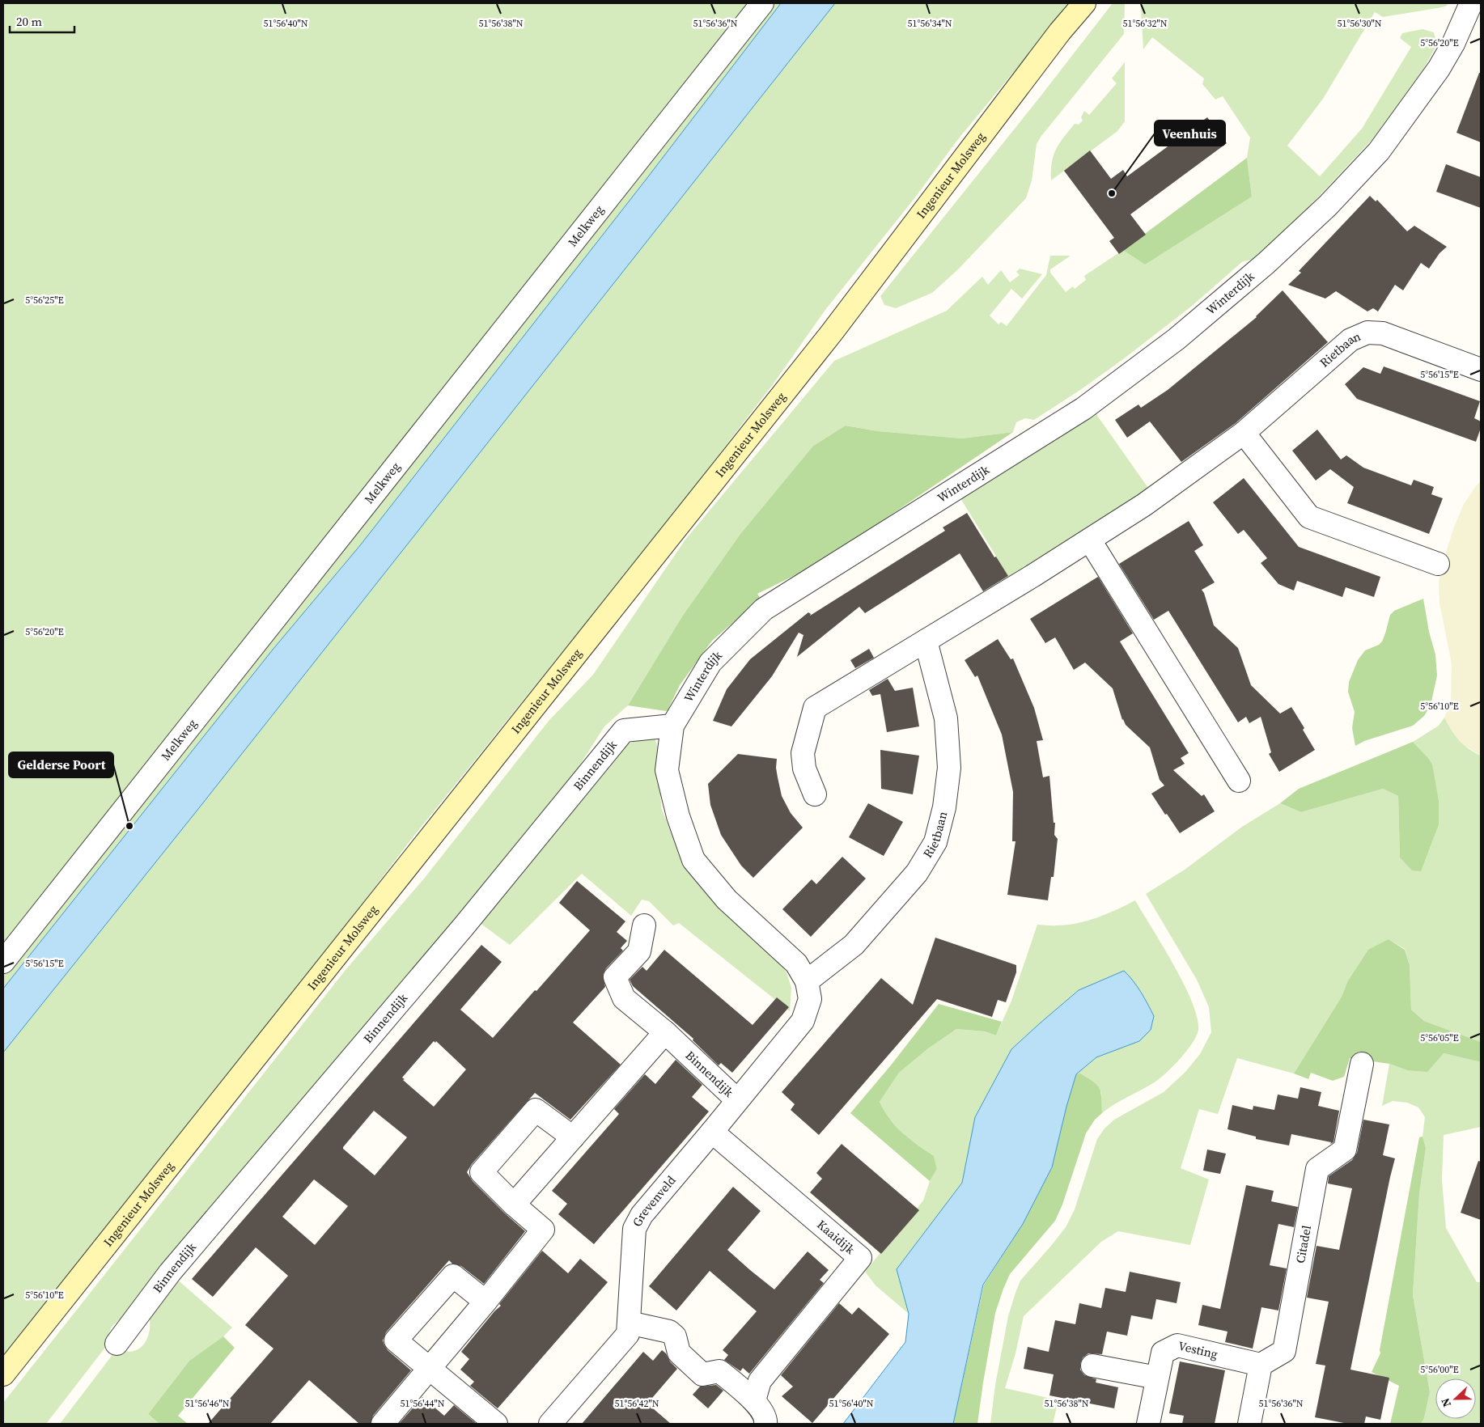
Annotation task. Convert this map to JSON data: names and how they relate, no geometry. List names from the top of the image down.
{
  "streets": {
    "main road": ["Ingenieur Molsweg"],
    "street": [
      "Melkweg",
      "Winterdijk",
      "Rietbaan",
      "Binnendijk",
      "Grevenveld",
      "Kaaidijk",
      "Citadel",
      "Vesting"
    ]
  },
  "crossings": [
    ["Winterdijk", "Rietbaan"],
    ["Winterdijk", "Binnendijk"],
    ["Winterdijk", "Grevenveld"],
    ["Rietbaan", "Grevenveld"],
    ["Binnendijk", "Grevenveld"],
    ["Grevenveld", "Kaaidijk"],
    ["Citadel", "Vesting"]
  ],
  "places": ["Veenhuis", "Gelderse Poort"],
  "scale_bar": "20 m",
  "north": "left",
  "coordinates": [
    "51°56'40\"N",
    "51°56'38\"N",
    "51°56'36\"N",
    "51°56'34\"N",
    "51°56'32\"N",
    "51°56'30\"N",
    "5°56'20\"E",
    "5°56'25\"E",
    "5°56'15\"E",
    "5°56'10\"E",
    "5°56'05\"E",
    "5°56'00\"E",
    "51°56'46\"N",
    "51°56'44\"N",
    "51°56'42\"N"
  ]
}
